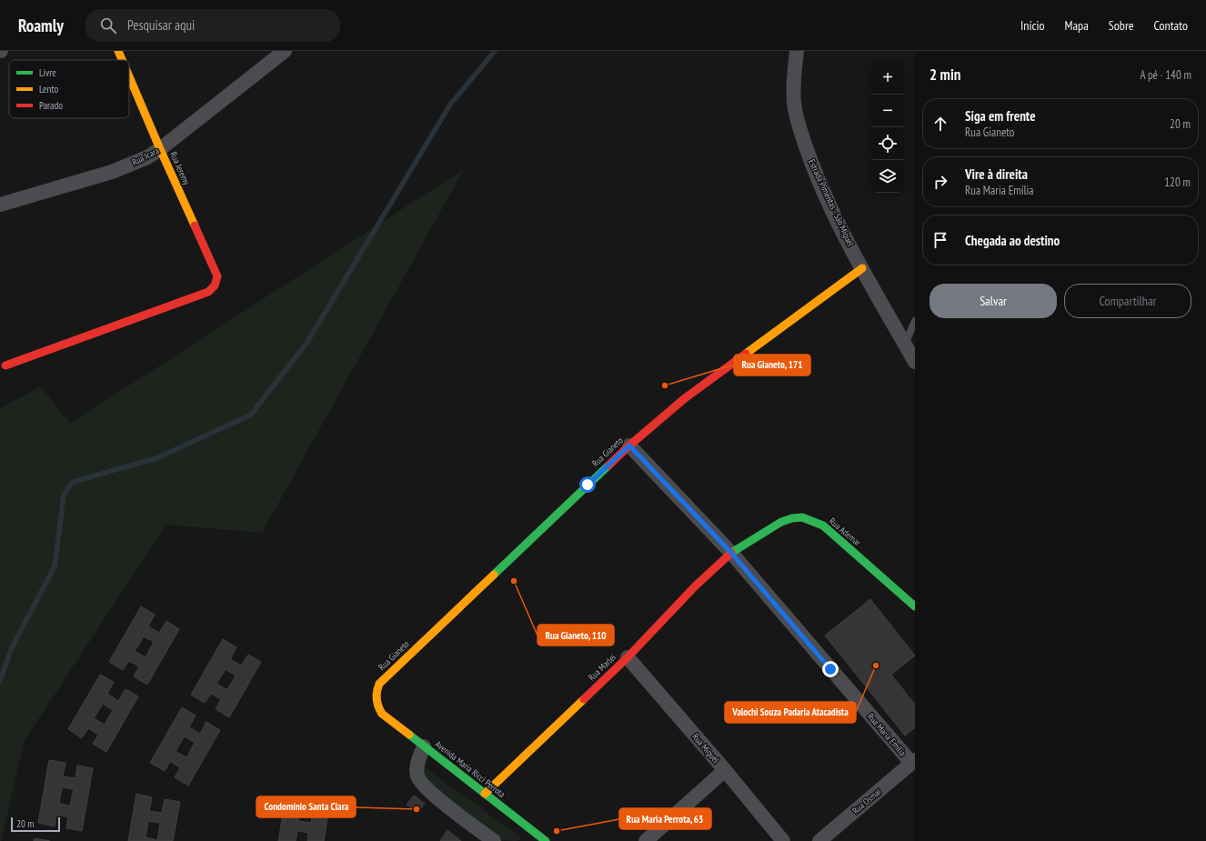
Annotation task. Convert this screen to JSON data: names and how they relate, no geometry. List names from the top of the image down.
{
  "streets": {
    "street": [
      "Rua Icara",
      "Rua Jeremy",
      "Estrada Pimentas - São Miguel",
      "Rua Gianeto",
      "Rua Ademar",
      "Rua Marlei",
      "Rua Maria Emília",
      "Rua Miguel",
      "Avenida Maria Ricci Perrota",
      "Rua Osmar"
    ]
  },
  "crossings": [
    ["Rua Icara", "Rua Jeremy"],
    ["Estrada Pimentas - São Miguel", "Rua Gianeto"],
    ["Rua Gianeto", "Rua Maria Emília"],
    ["Rua Gianeto", "Avenida Maria Ricci Perrota"],
    ["Rua Ademar", "Rua Marlei"],
    ["Rua Ademar", "Rua Maria Emília"],
    ["Rua Marlei", "Rua Maria Emília"],
    ["Rua Marlei", "Rua Miguel"],
    ["Rua Marlei", "Avenida Maria Ricci Perrota"],
    ["Rua Maria Emília", "Rua Osmar"]
  ],
  "places": [
    "Rua Gianeto, 171",
    "Rua Gianeto, 110",
    "Valochi Souza Padaria Atacadista",
    "Condomínio Santa Clara",
    "Rua Maria Perrota, 63"
  ],
  "legend": ["Livre", "Lento", "Parado"],
  "scale_bar": "20 m",
  "page": {
    "header": "Roamly",
    "search": "Pesquisar aqui",
    "nav": [
      "Início",
      "Mapa",
      "Sobre",
      "Contato"
    ],
    "heading": ["2 min", "A pé · 140 m"],
    "map_buttons": ["+", "−"],
    "list": [
      ["Siga em frente", "Rua Gianeto", "20 m"],
      ["Vire à direita", "Rua Maria Emília", "120 m"],
      "Chegada ao destino"
    ],
    "buttons": ["Salvar", "Compartilhar"],
    "scale": "20 m"
  }
}
